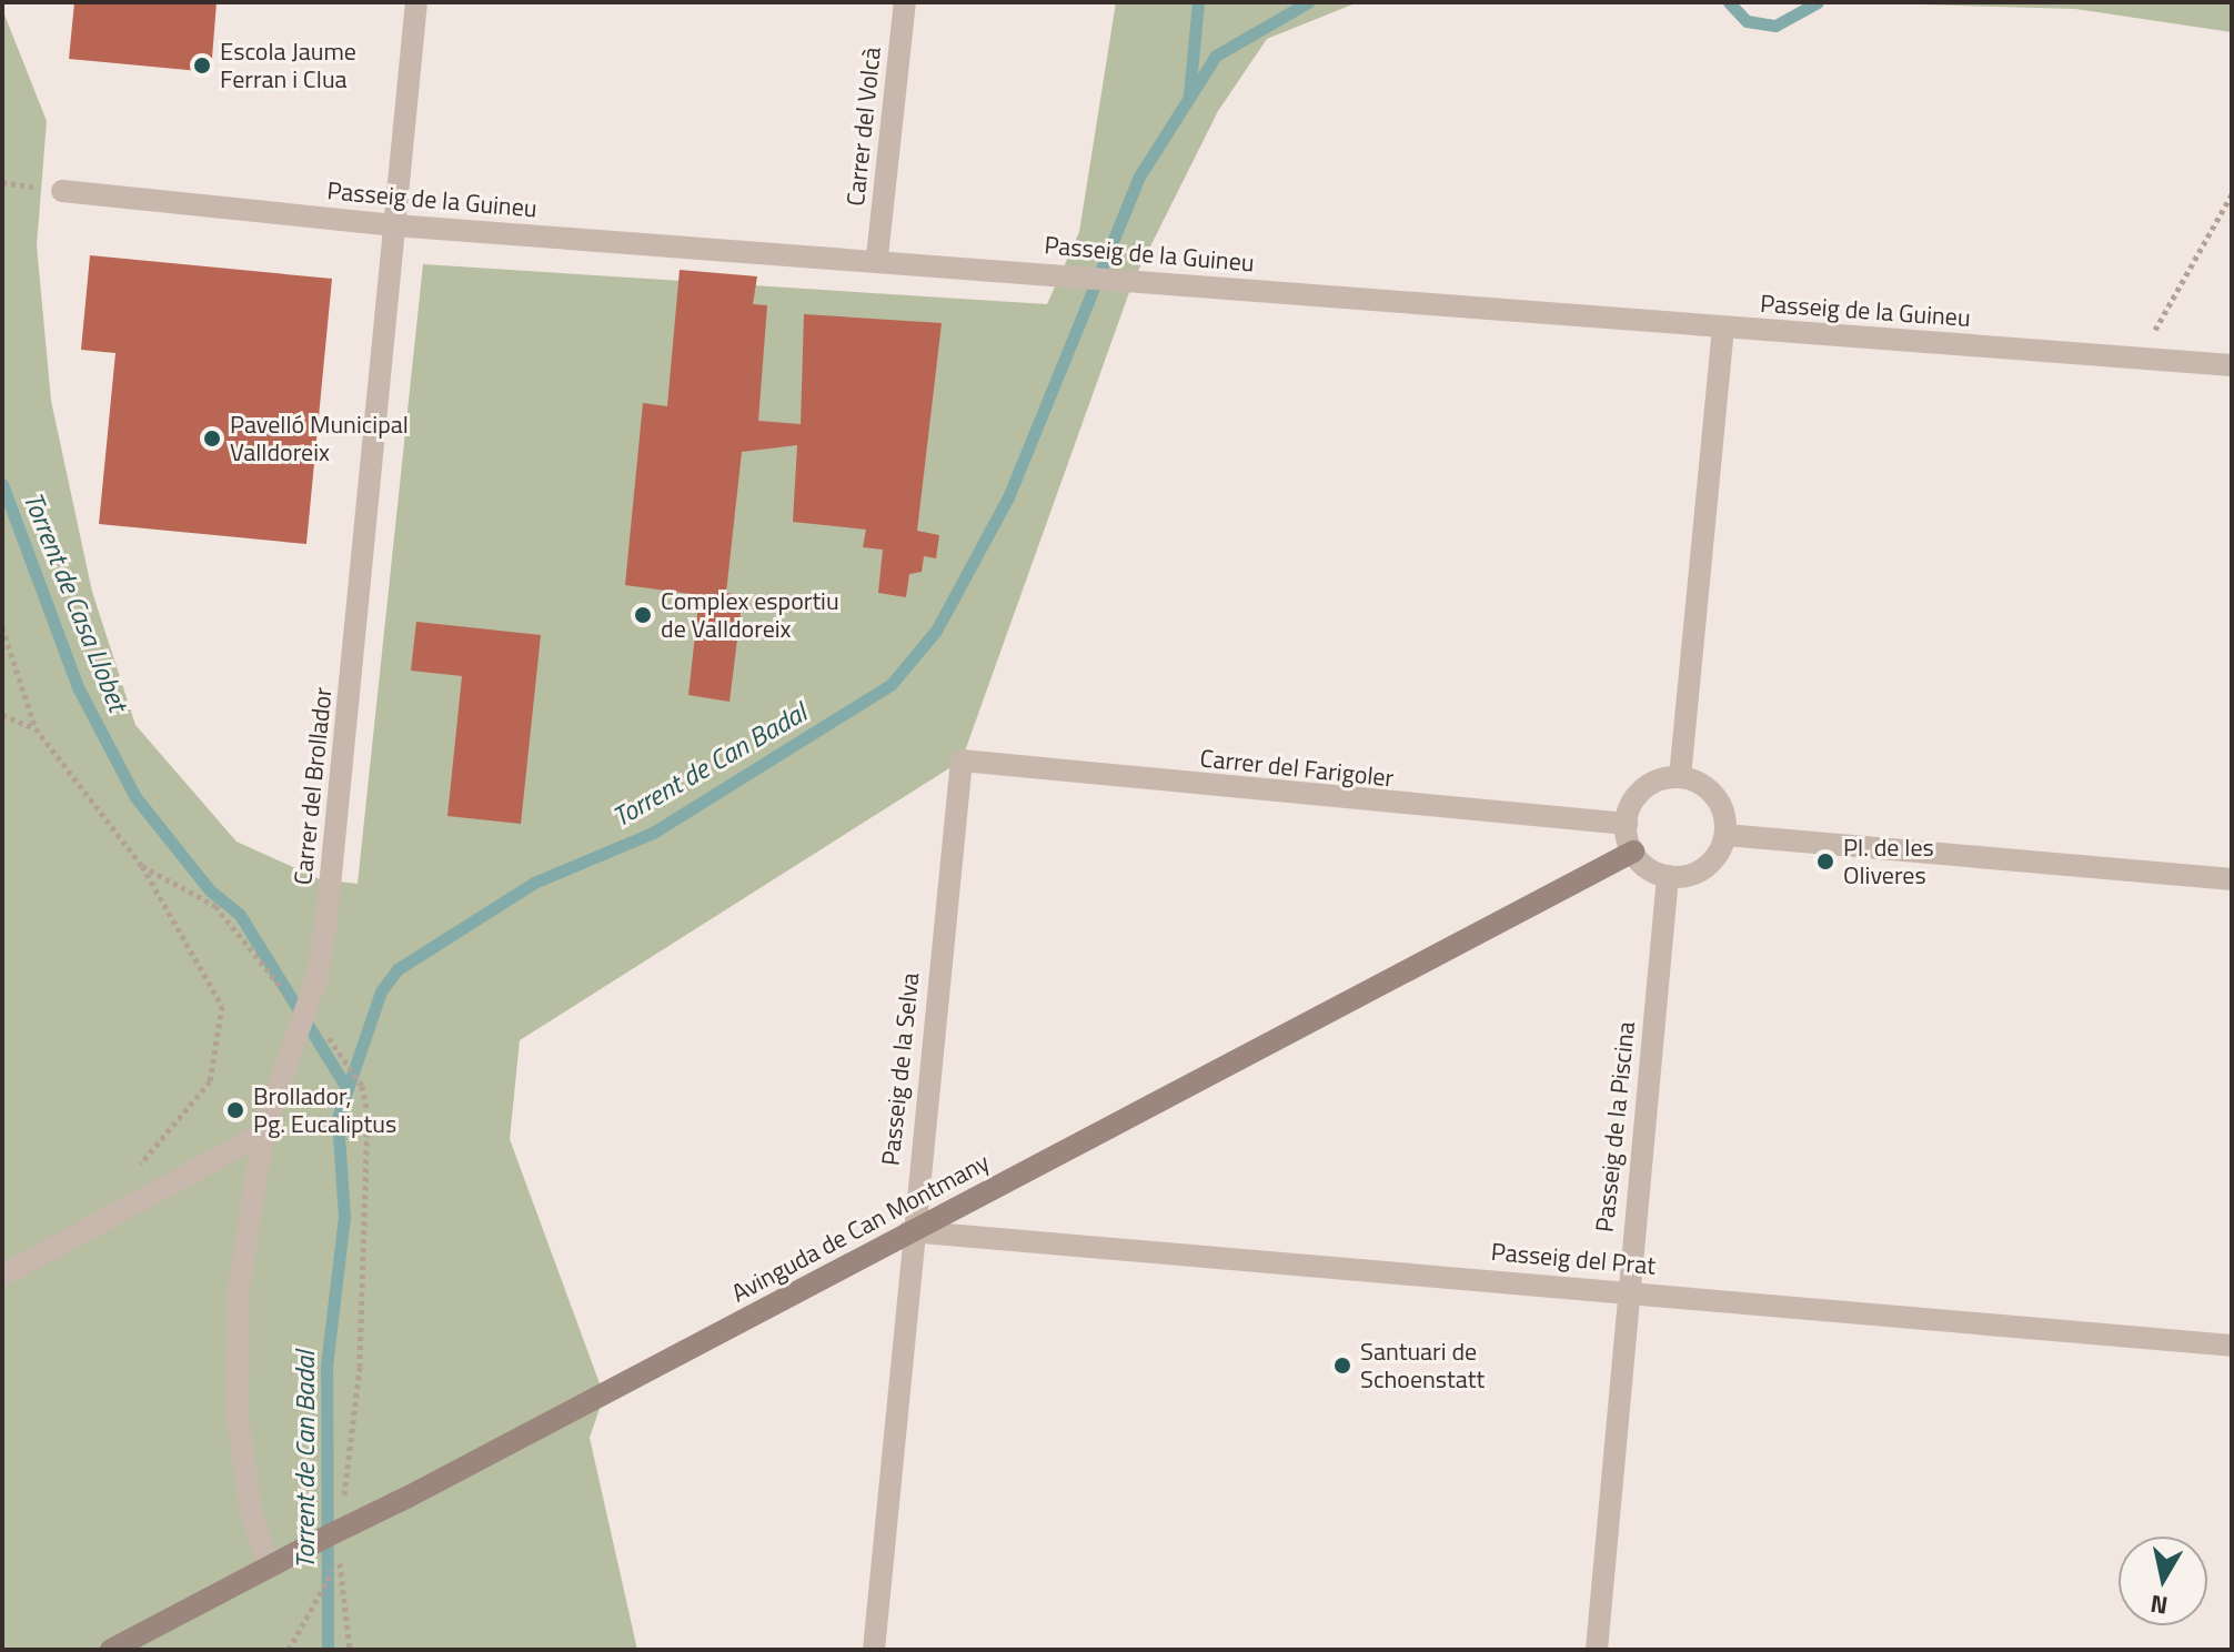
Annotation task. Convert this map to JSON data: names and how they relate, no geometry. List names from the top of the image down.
{
  "streets": {
    "street": [
      "Carrer del Volcà",
      "Passeig de la Guineu",
      "Carrer del Farigoler",
      "Carrer del Brollador",
      "Passeig de la Selva",
      "Passeig de la Piscina",
      "Avinguda de Can Montmany",
      "Passeig del Prat"
    ]
  },
  "crossings": [
    ["Carrer del Volcà", "Passeig de la Guineu"],
    ["Passeig de la Guineu", "Carrer del Brollador"],
    ["Carrer del Farigoler", "Passeig de la Selva"],
    ["Carrer del Farigoler", "Passeig de la Piscina"],
    ["Carrer del Farigoler", "Avinguda de Can Montmany"],
    ["Carrer del Brollador", "Avinguda de Can Montmany"],
    ["Passeig de la Selva", "Avinguda de Can Montmany"],
    ["Passeig de la Selva", "Passeig del Prat"],
    ["Passeig de la Piscina", "Avinguda de Can Montmany"],
    ["Passeig de la Piscina", "Passeig del Prat"],
    ["Avinguda de Can Montmany", "Passeig del Prat"]
  ],
  "water": ["Torrent de Casa Llobet", "Torrent de Can Badal"],
  "places": [
    "Escola Jaume Ferran i Clua",
    "Pavelló Municipal Valldoreix",
    "Complex esportiu de Valldoreix",
    "Pl. de les Oliveres",
    "Brollador, Pg. Eucaliptus",
    "Santuari de Schoenstatt"
  ],
  "north": "bottom"
}
